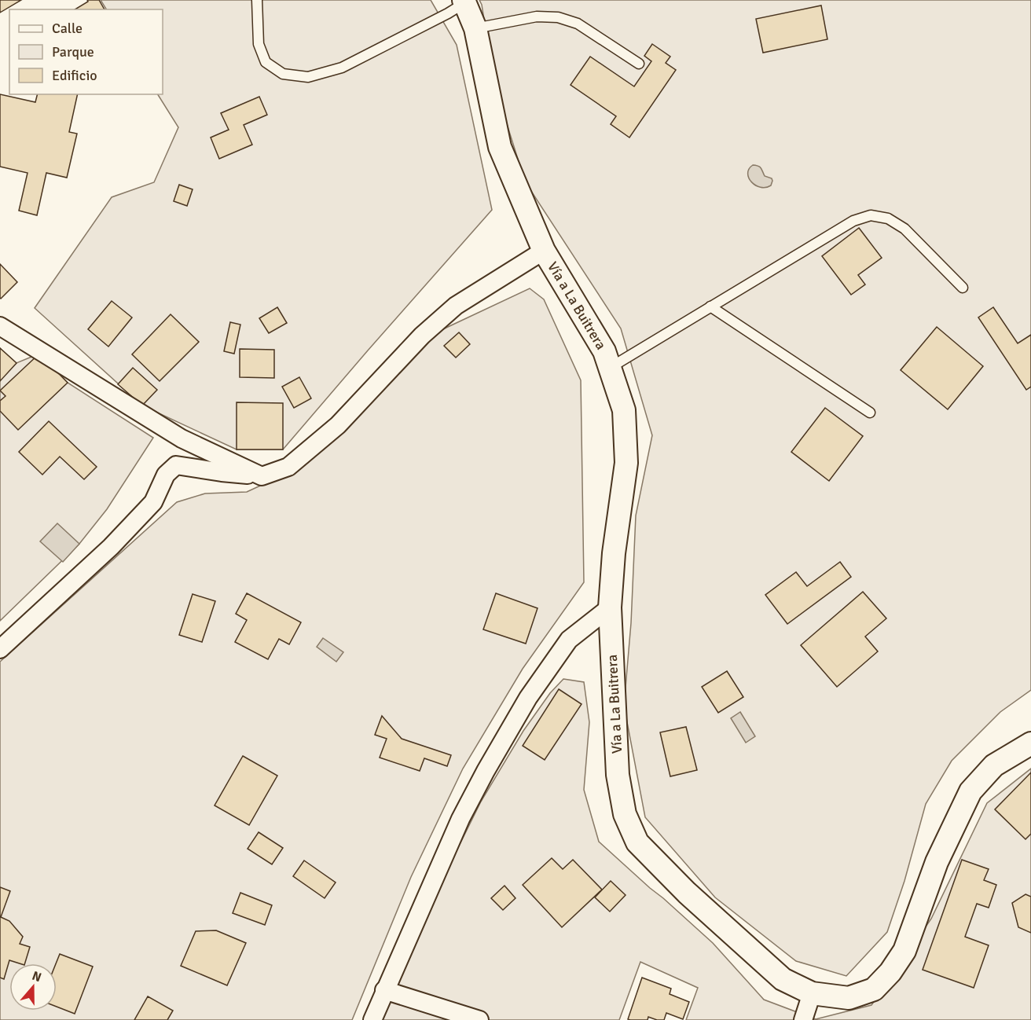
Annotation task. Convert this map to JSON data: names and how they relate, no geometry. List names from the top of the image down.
{
  "streets": {
    "street": ["Vía a La Buitrera"]
  },
  "legend": ["Calle", "Parque", "Edificio"],
  "north": "top"
}
